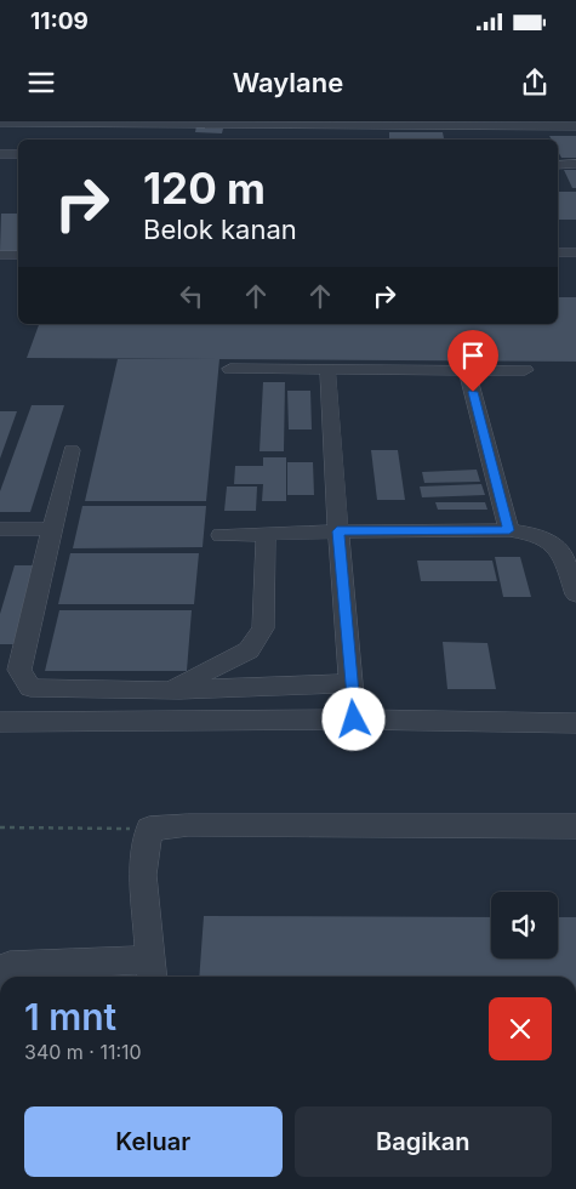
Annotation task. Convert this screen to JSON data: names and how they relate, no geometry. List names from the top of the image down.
{
  "page": {
    "status": "11:09",
    "header": "Waylane",
    "turn": ["120 m", "Belok kanan"],
    "heading": ["1 mnt", "340 m · 11:10"],
    "buttons": ["Keluar", "Bagikan"]
  }
}
